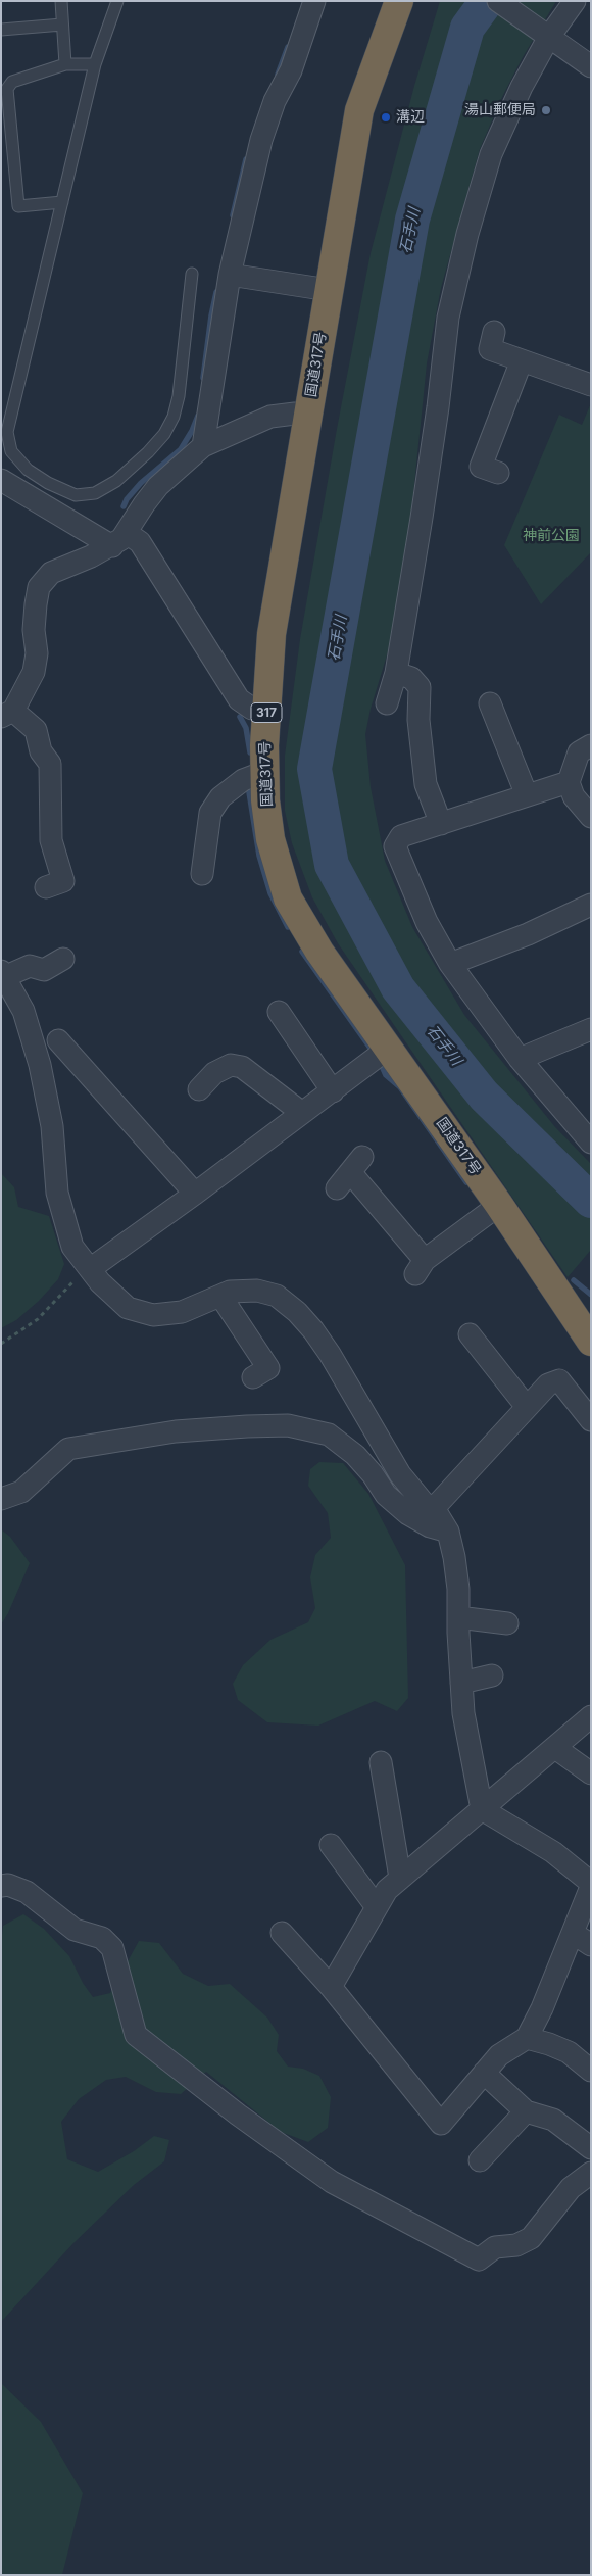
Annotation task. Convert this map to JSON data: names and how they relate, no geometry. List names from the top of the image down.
{
  "streets": {
    "highway": ["国道317号", "317"]
  },
  "water": ["石手川"],
  "parks": ["神前公園"],
  "places": ["湯山郵便局", "溝辺"]
}
